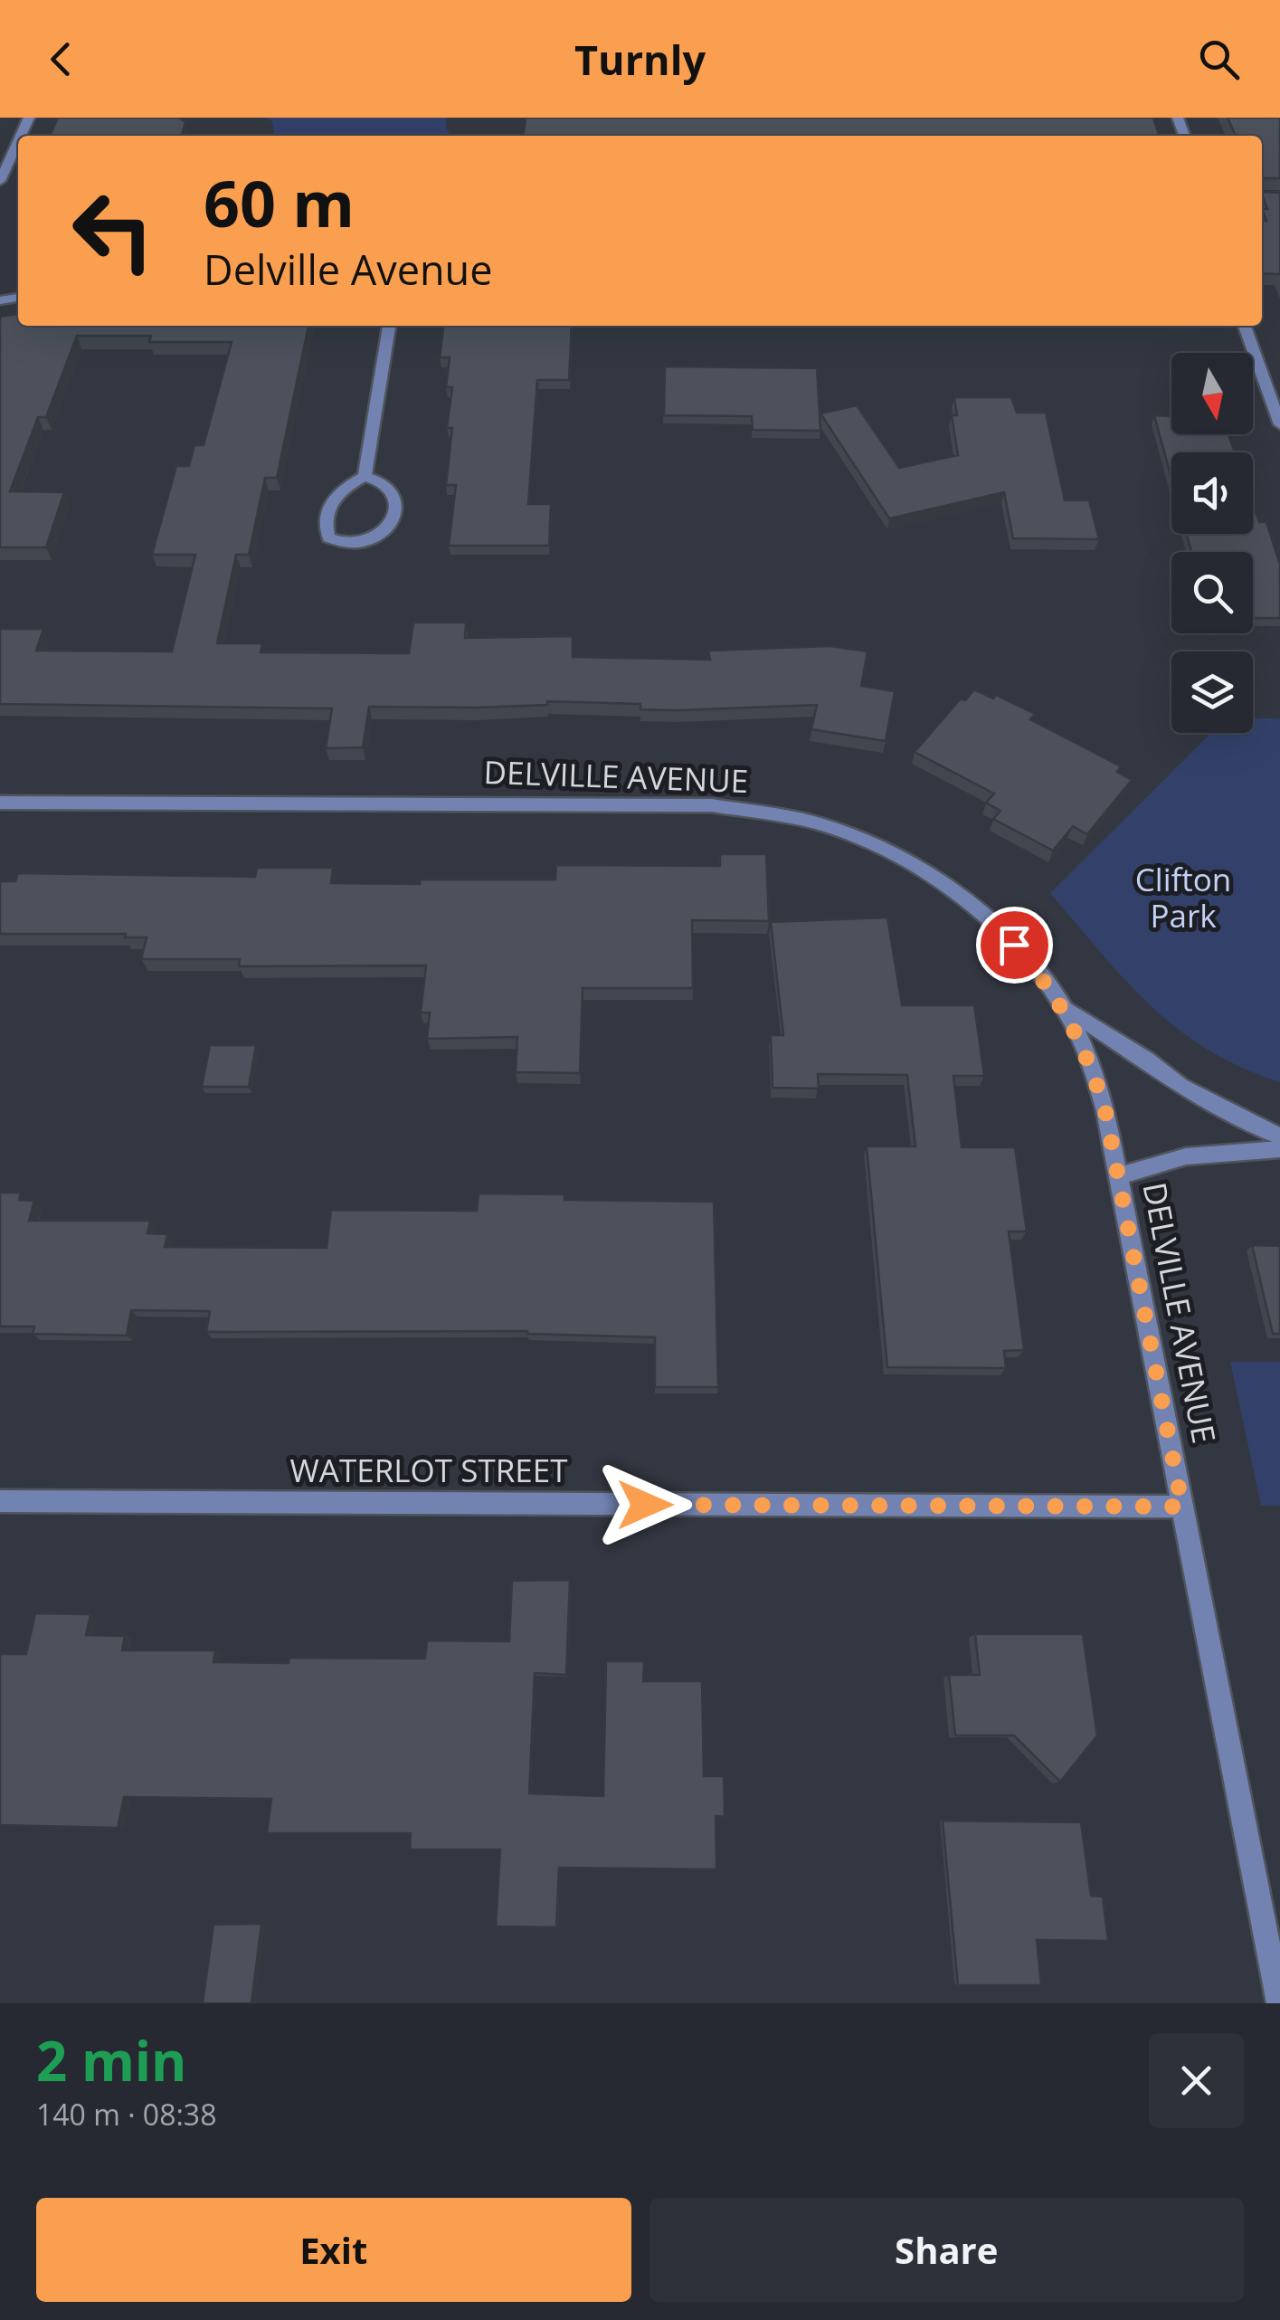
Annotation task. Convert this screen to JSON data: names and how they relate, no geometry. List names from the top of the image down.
{
  "streets": {
    "street": ["DELVILLE AVENUE", "WATERLOT STREET"]
  },
  "crossings": [
    ["DELVILLE AVENUE", "WATERLOT STREET"]
  ],
  "parks": ["Clifton Park"],
  "north": "bottom",
  "page": {
    "header": "Turnly",
    "turn": ["60 m", "Delville Avenue"],
    "heading": ["2 min", "140 m · 08:38"],
    "buttons": ["Exit", "Share"]
  }
}
